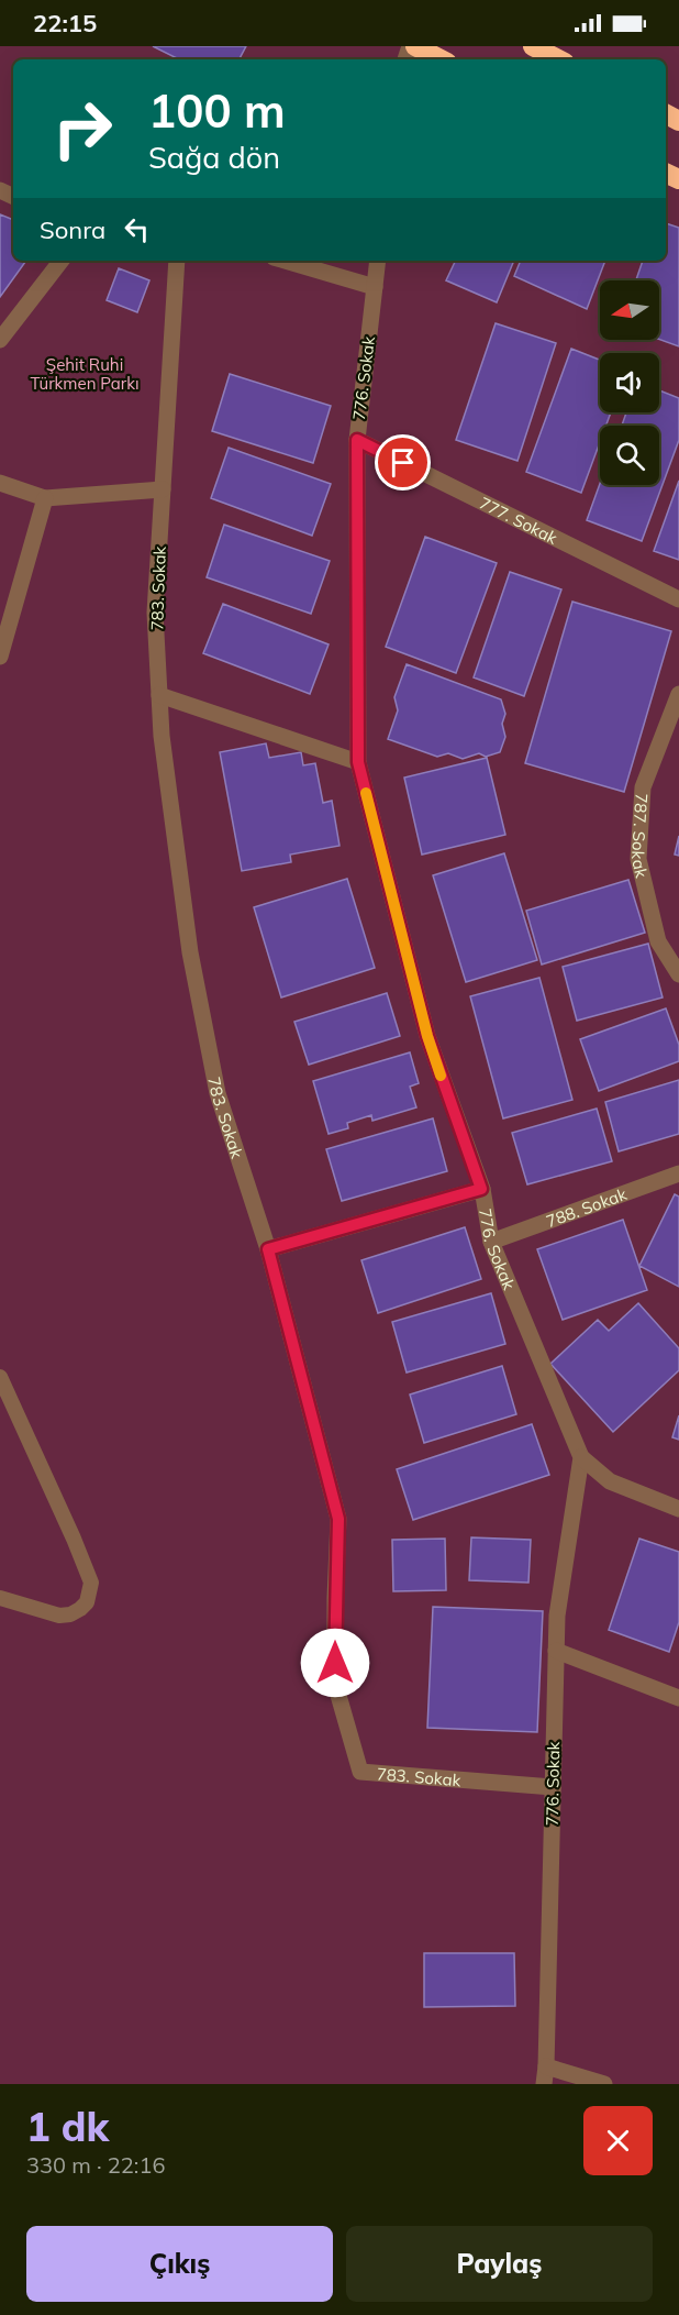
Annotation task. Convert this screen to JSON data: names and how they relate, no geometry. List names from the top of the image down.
{
  "streets": {
    "street": [
      "776. Sokak",
      "777. Sokak",
      "783. Sokak",
      "787. Sokak",
      "788. Sokak"
    ]
  },
  "crossings": [
    ["776. Sokak", "777. Sokak"],
    ["776. Sokak", "783. Sokak"],
    ["776. Sokak", "788. Sokak"]
  ],
  "parks": ["Şehit Ruhi Türkmen Parkı"],
  "north": "left",
  "page": {
    "status": "22:15",
    "turn": ["100 m", "Sağa dön"],
    "then": "Sonra",
    "heading": ["1 dk", "330 m · 22:16"],
    "buttons": ["Çıkış", "Paylaş"]
  }
}
